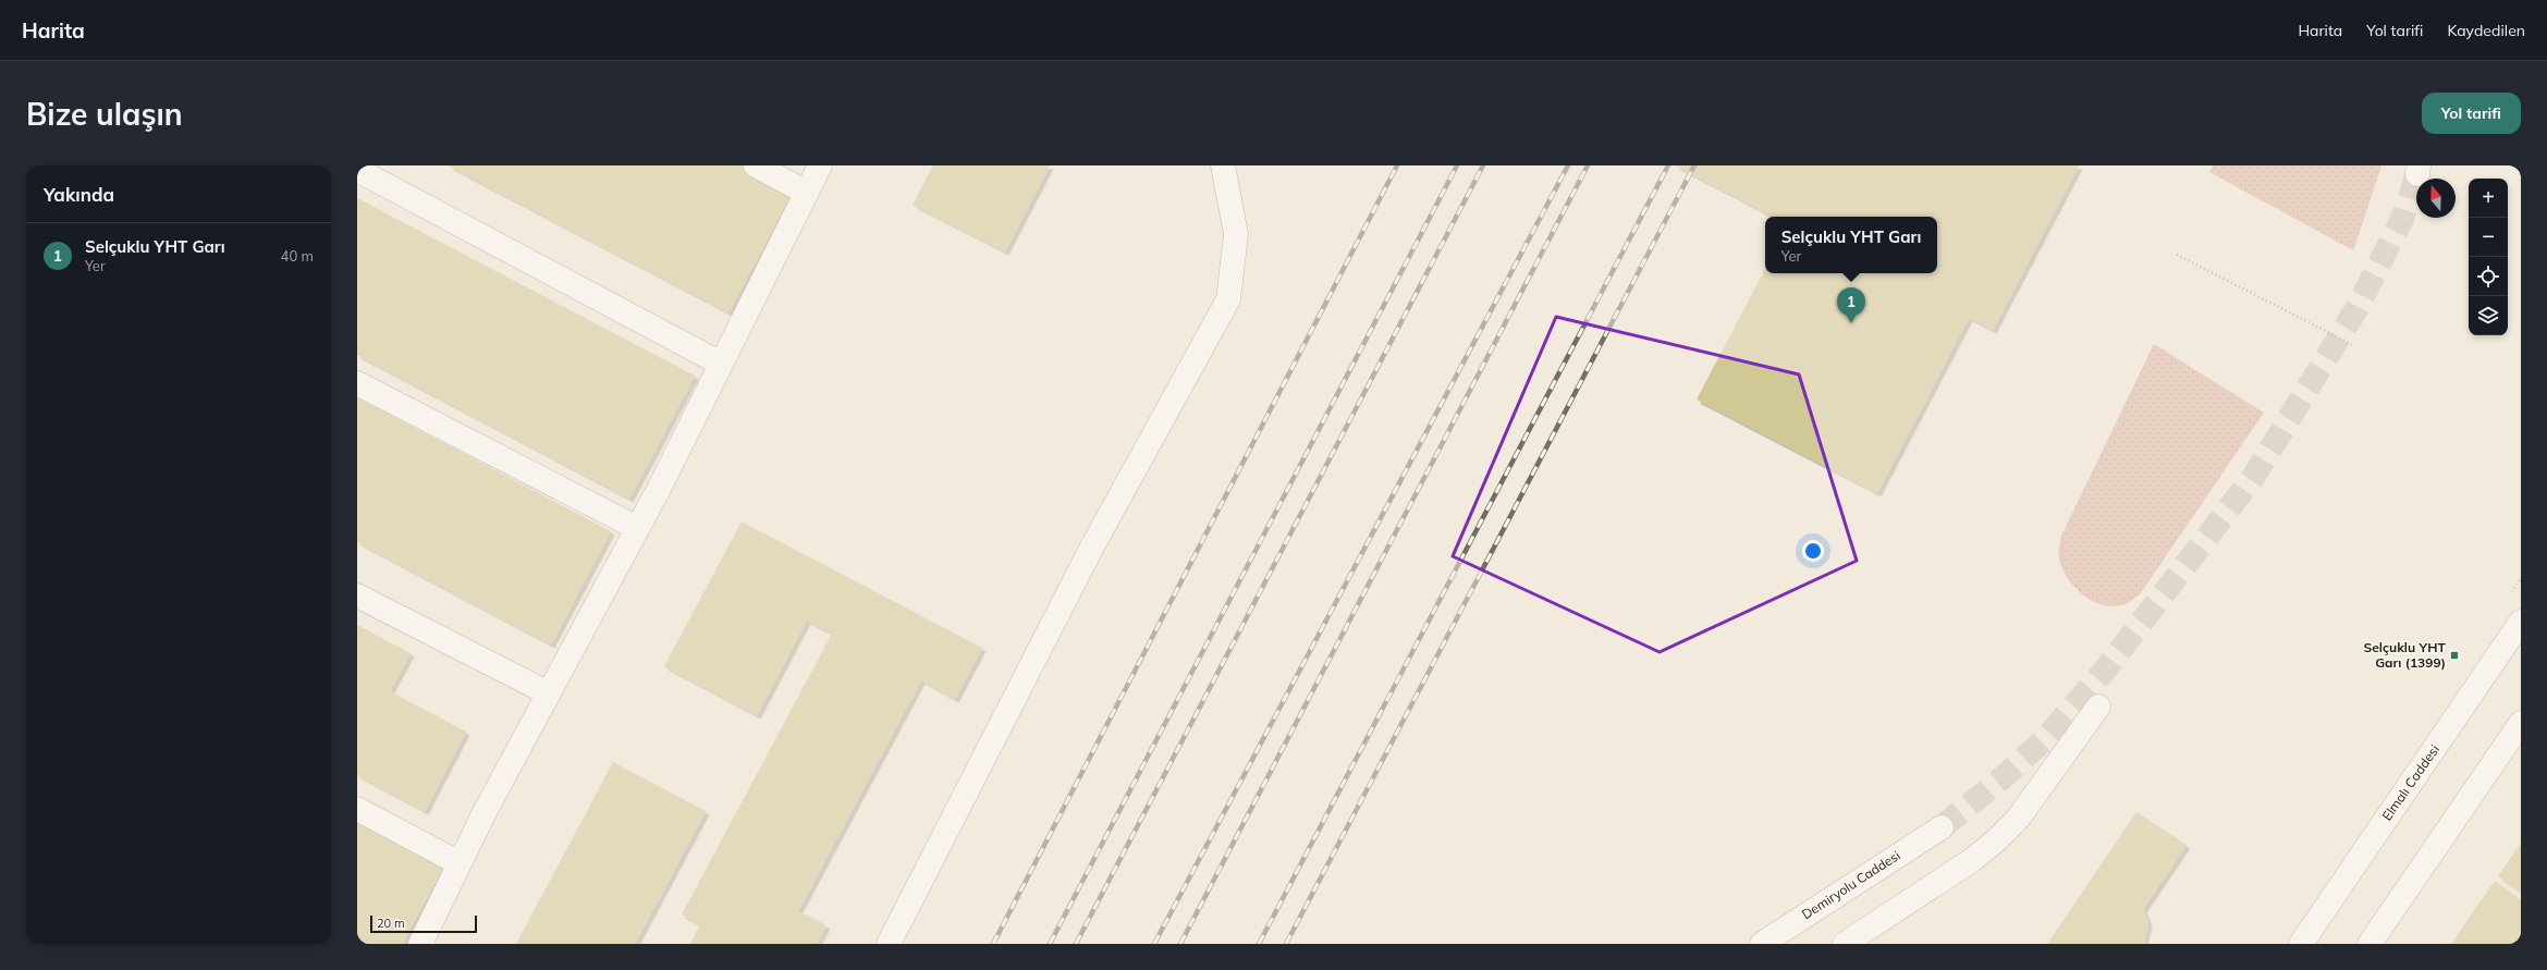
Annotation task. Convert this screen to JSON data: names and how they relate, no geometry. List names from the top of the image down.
{
  "streets": {
    "street": ["Elmalı Caddesi", "Demiryolu Caddesi"]
  },
  "places": {
    "transit": ["Selçuklu YHT Garı (1399)"]
  },
  "scale_bar": "20 m",
  "north": "top",
  "page": {
    "header": "Harita",
    "nav": ["Harita", "Yol tarifi", "Kaydedilen"],
    "buttons": "Yol tarifi",
    "title": "Bize ulaşın",
    "heading": "Yakında",
    "map_buttons": ["+", "−"],
    "popup": ["Selçuklu YHT Garı", "Yer"],
    "list": [
      {
        "mark": "1",
        "name": "Selçuklu YHT Garı",
        "note": "Yer",
        "value": "40 m"
      }
    ],
    "pins": "1",
    "scale": "20 m"
  }
}
